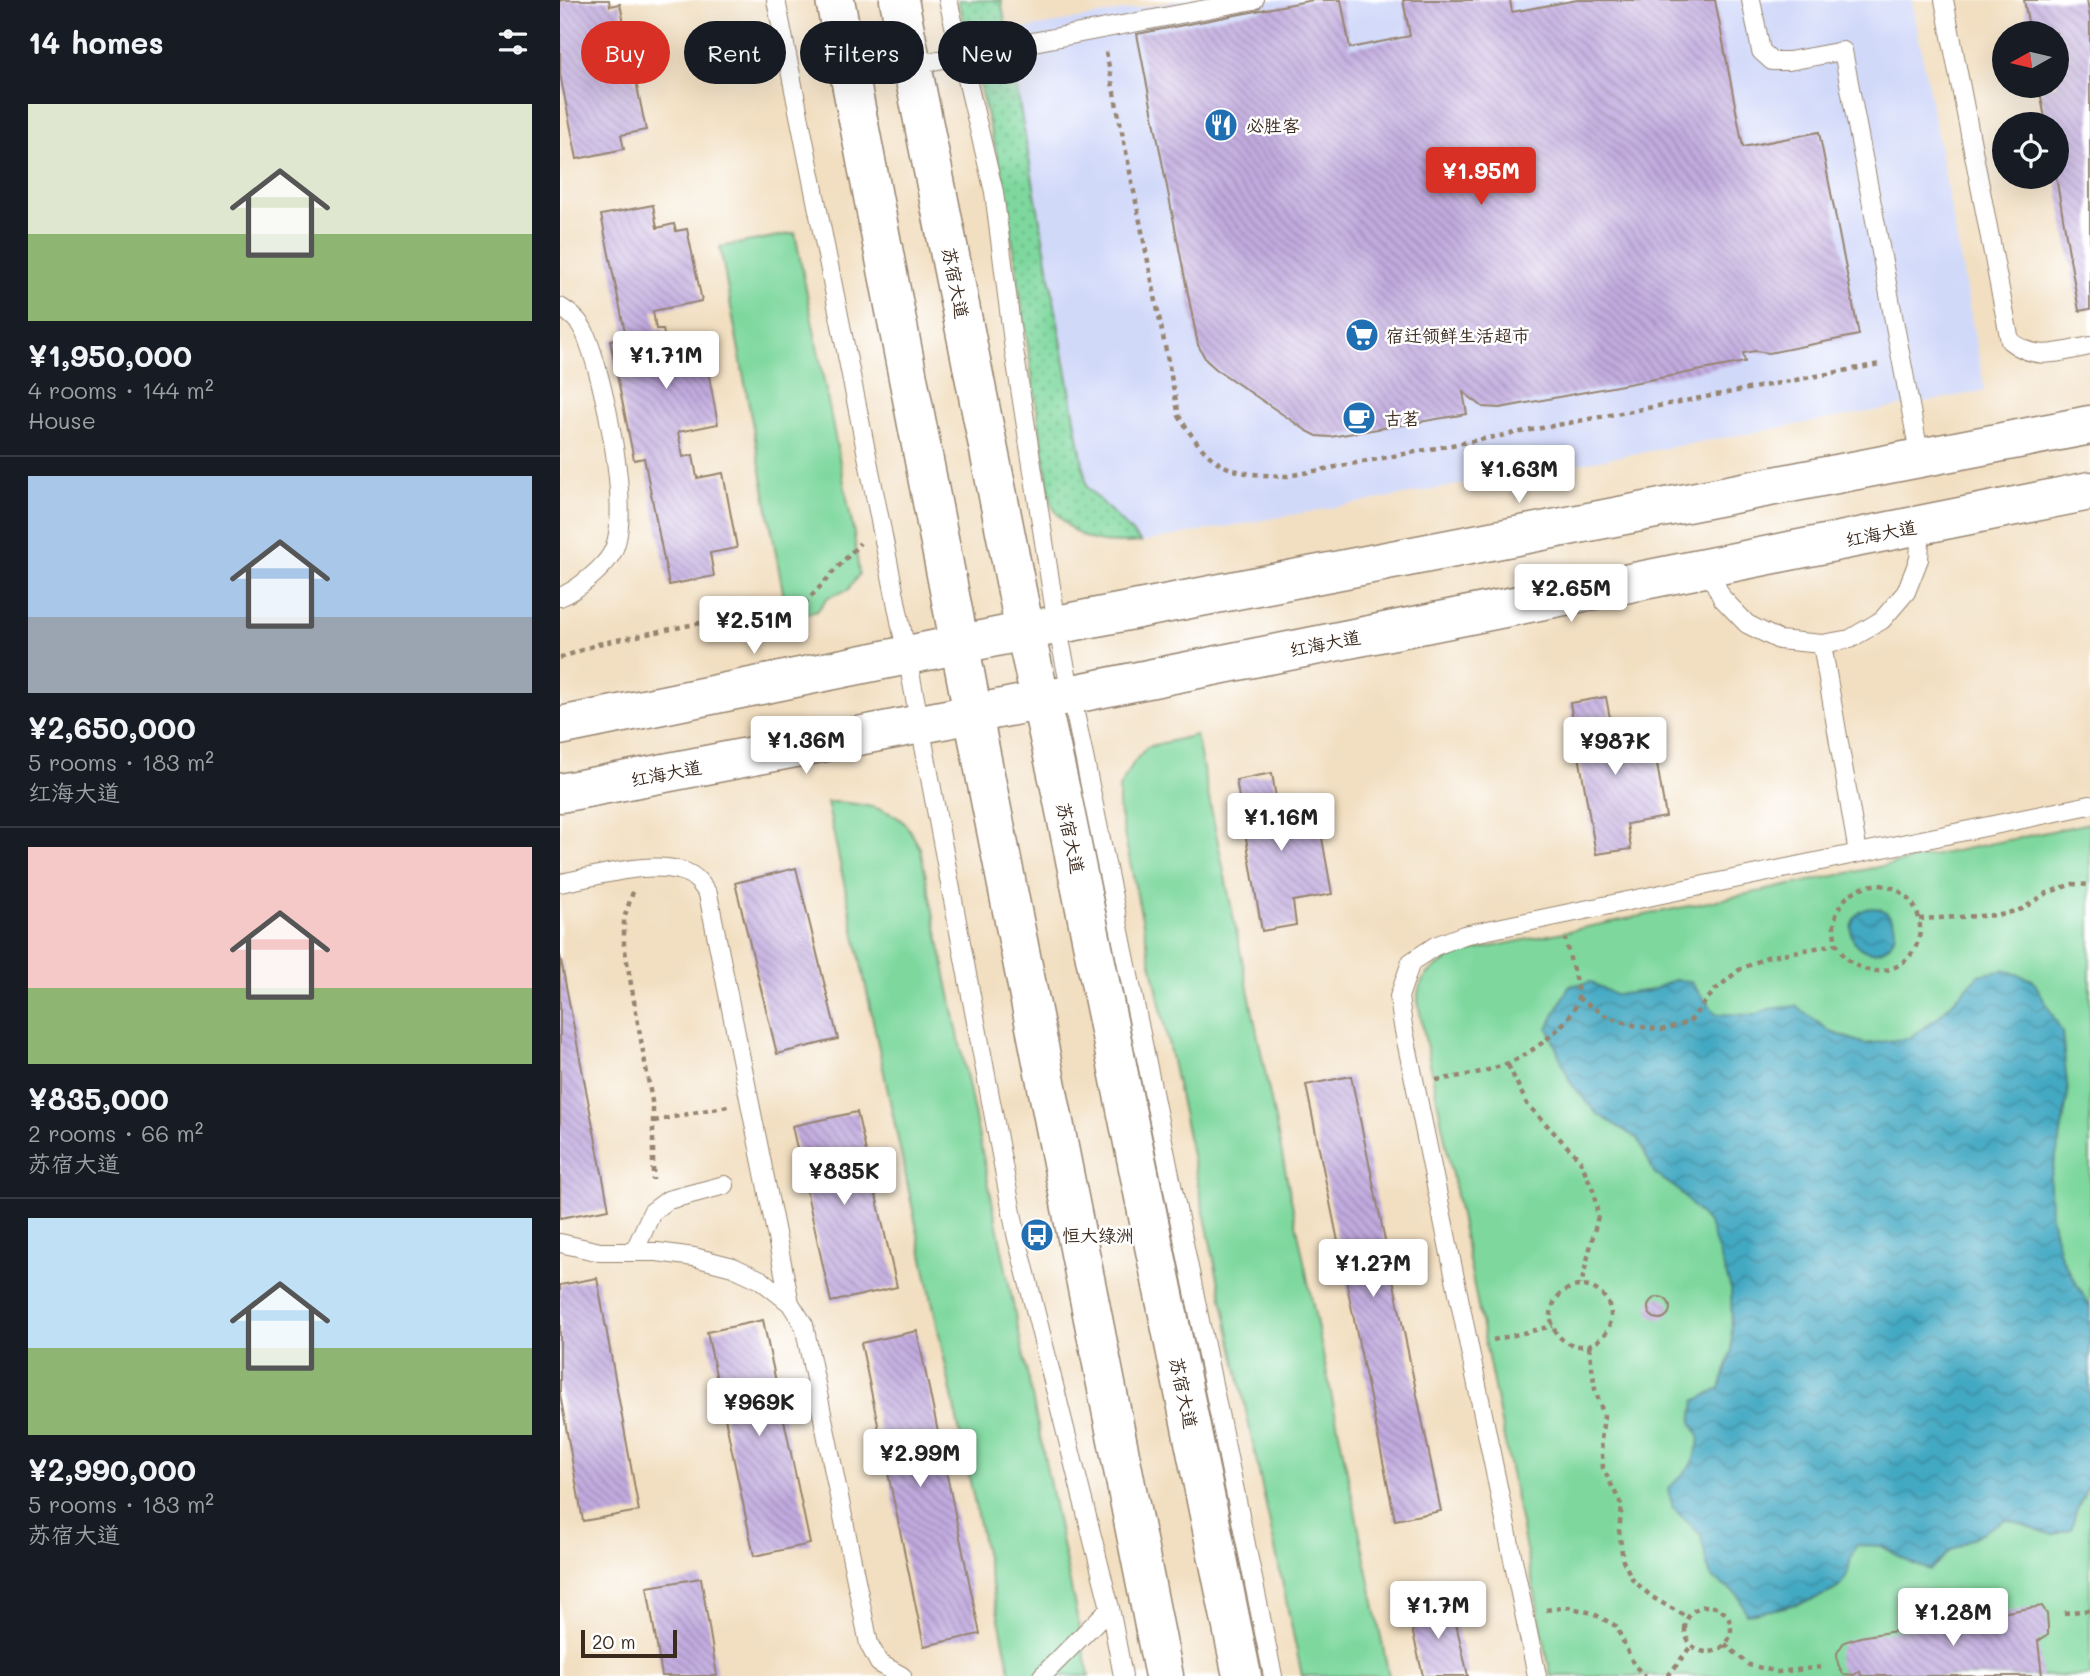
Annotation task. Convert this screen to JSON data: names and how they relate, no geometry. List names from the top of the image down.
{
  "streets": {
    "main road": ["苏宿大道", "红海大道"]
  },
  "crossings": [
    ["苏宿大道", "红海大道"]
  ],
  "places": {
    "restaurant": ["必胜客"],
    "supermarket": ["宿迁领鲜生活超市"],
    "cafe": ["古茗"],
    "bus stop": ["恒大绿洲"]
  },
  "scale_bar": "20 m",
  "north": "left",
  "page": {
    "heading": "14 homes",
    "chip": [
      "Buy",
      "Rent",
      "Filters",
      "New"
    ],
    "list": [
      {
        "name": "¥1,950,000",
        "note": "4 rooms · 144 m² · House"
      },
      {
        "name": "¥2,650,000",
        "note": "5 rooms · 183 m² · 红海大道"
      },
      {
        "name": "¥835,000",
        "note": "2 rooms · 66 m² · 苏宿大道"
      },
      {
        "name": "¥2,990,000",
        "note": "5 rooms · 183 m² · 苏宿大道"
      }
    ],
    "price": [
      "¥1.95M",
      "¥1.71M",
      "¥1.63M",
      "¥2.65M",
      "¥2.51M",
      "¥1.36M",
      "¥987K",
      "¥1.16M",
      "¥835K",
      "¥1.27M",
      "¥969K",
      "¥2.99M",
      "¥1.7M",
      "¥1.28M"
    ],
    "scale": "20 m"
  }
}
